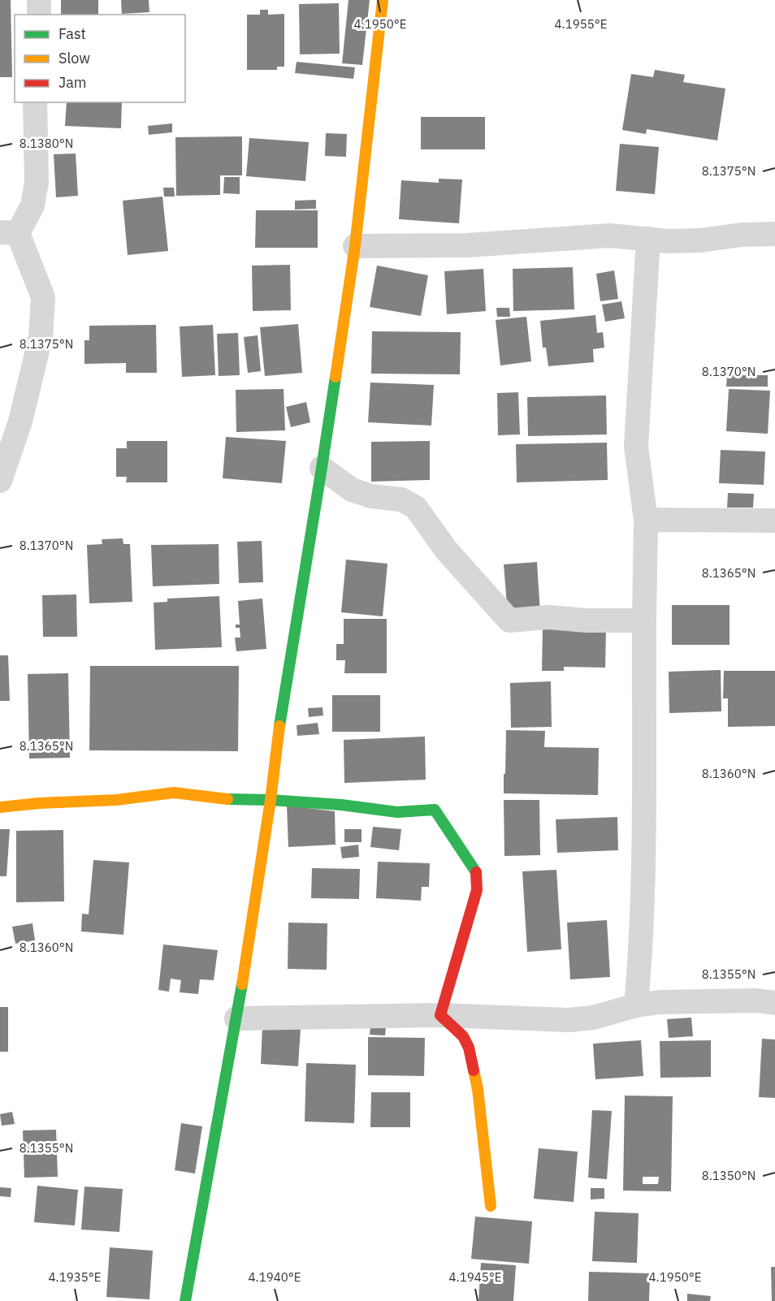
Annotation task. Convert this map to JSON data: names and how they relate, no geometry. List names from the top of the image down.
{
  "legend": ["Fast", "Slow", "Jam"],
  "coordinates": [
    "4.1950°E",
    "4.1955°E",
    "8.1380°N",
    "8.1375°N",
    "8.1370°N",
    "8.1365°N",
    "8.1360°N",
    "8.1355°N",
    "8.1350°N",
    "4.1935°E",
    "4.1940°E",
    "4.1945°E"
  ]
}
